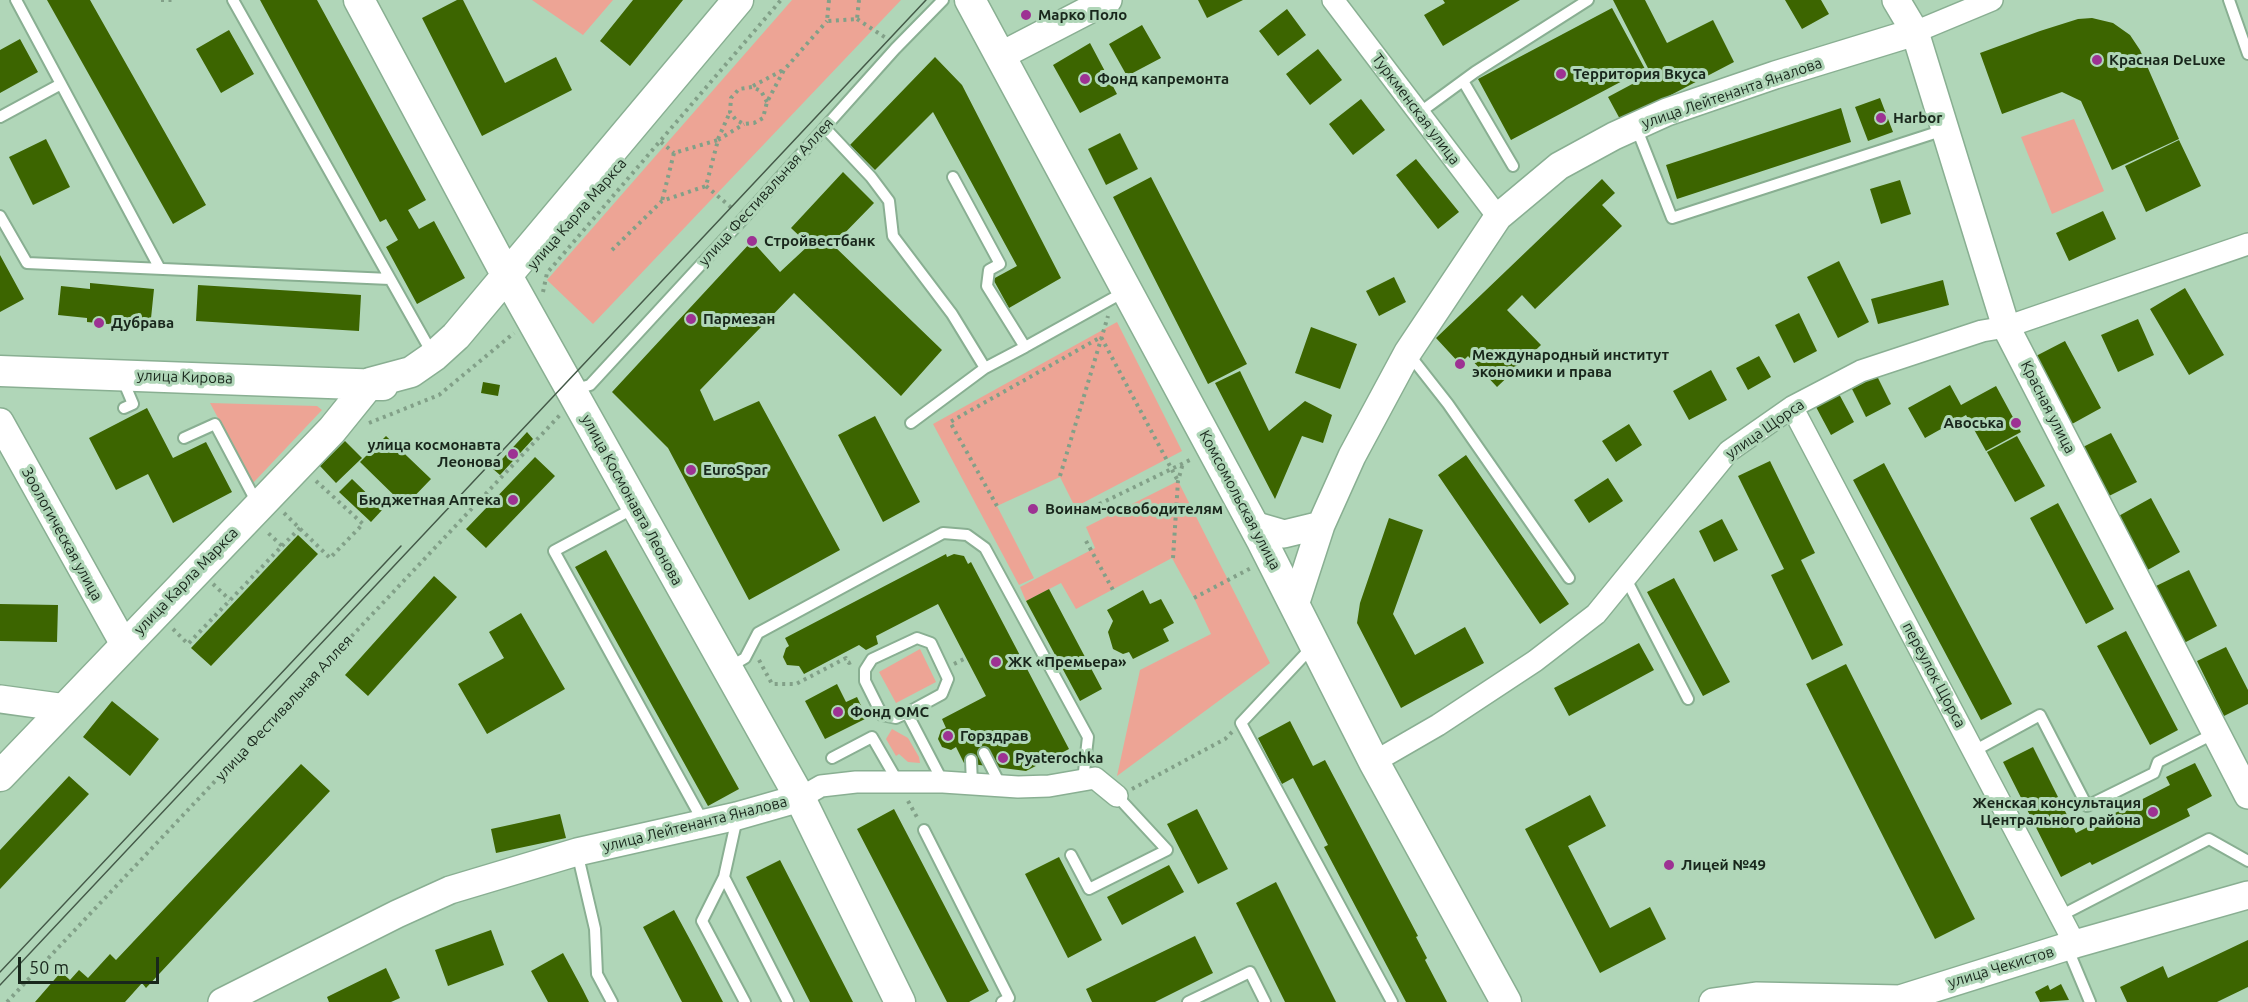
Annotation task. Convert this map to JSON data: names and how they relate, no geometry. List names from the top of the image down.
{
  "streets": {
    "main road": [
      "улица Карла Маркса",
      "улица Кирова",
      "улица Космонавта Леонова",
      "Комсомольская улица"
    ],
    "street": [
      "улица Лейтенанта Яналова",
      "Туркменская улица",
      "Красная улица",
      "улица Щорса",
      "Зоологическая улица",
      "переулок Щорса",
      "улица Чекистов"
    ],
    "lane": ["улица Фестивальная Аллея"]
  },
  "crossings": [
    ["улица Лейтенанта Яналова", "Туркменская улица"],
    ["улица Лейтенанта Яналова", "Красная улица"],
    ["улица Лейтенанта Яналова", "улица Космонавта Леонова"],
    ["улица Лейтенанта Яналова", "Комсомольская улица"],
    ["улица Фестивальная Аллея", "улица Космонавта Леонова"],
    ["улица Карла Маркса", "улица Кирова"],
    ["улица Карла Маркса", "улица Космонавта Леонова"],
    ["улица Карла Маркса", "Зоологическая улица"],
    ["Красная улица", "улица Щорса"],
    ["улица Щорса", "Комсомольская улица"],
    ["улица Щорса", "переулок Щорса"],
    ["переулок Щорса", "улица Чекистов"]
  ],
  "places": [
    "Марко Поло",
    "Красная DeLuxe",
    "Территория Вкуса",
    "Фонд капремонта",
    "Harbor",
    "Стройвестбанк",
    "Пармезан",
    "Дубрава",
    "Международный институт экономики и права",
    "Авоська",
    "улица космонавта Леонова",
    "EuroSpar",
    "Бюджетная Аптека",
    "Воинам-освободителям",
    "ЖК «Премьера»",
    "Фонд ОМС",
    "Горздрав",
    "Pyaterochka",
    "Женская консультация Центрального района",
    "Лицей №49"
  ],
  "scale_bar": "50 m"
}
